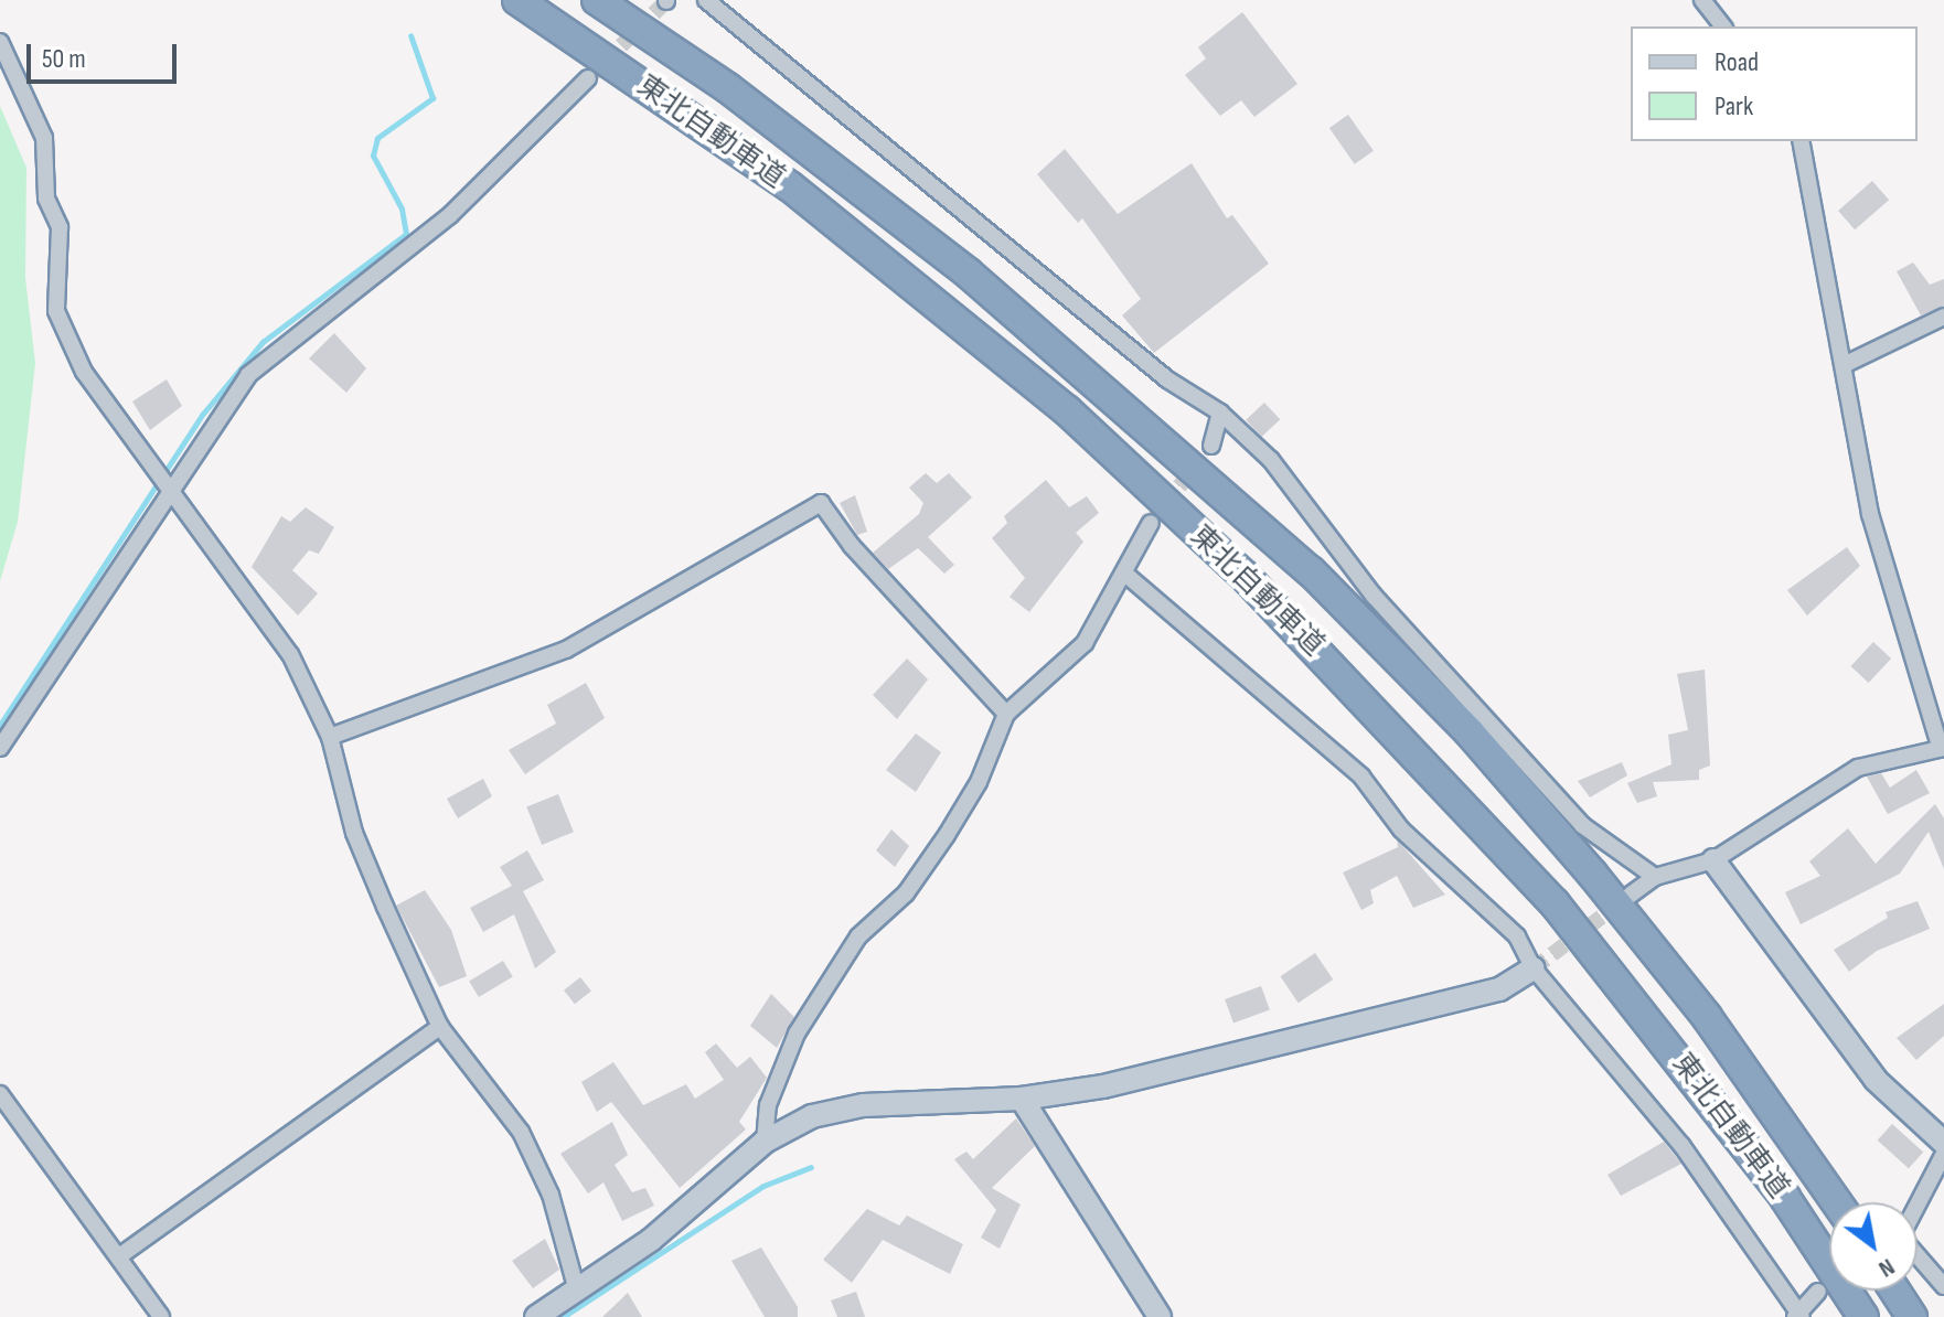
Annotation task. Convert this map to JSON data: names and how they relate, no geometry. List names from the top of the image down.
{
  "streets": {
    "highway": ["東北自動車道"]
  },
  "legend": ["Road", "Park"],
  "scale_bar": "50 m",
  "north": "bottom right"
}
